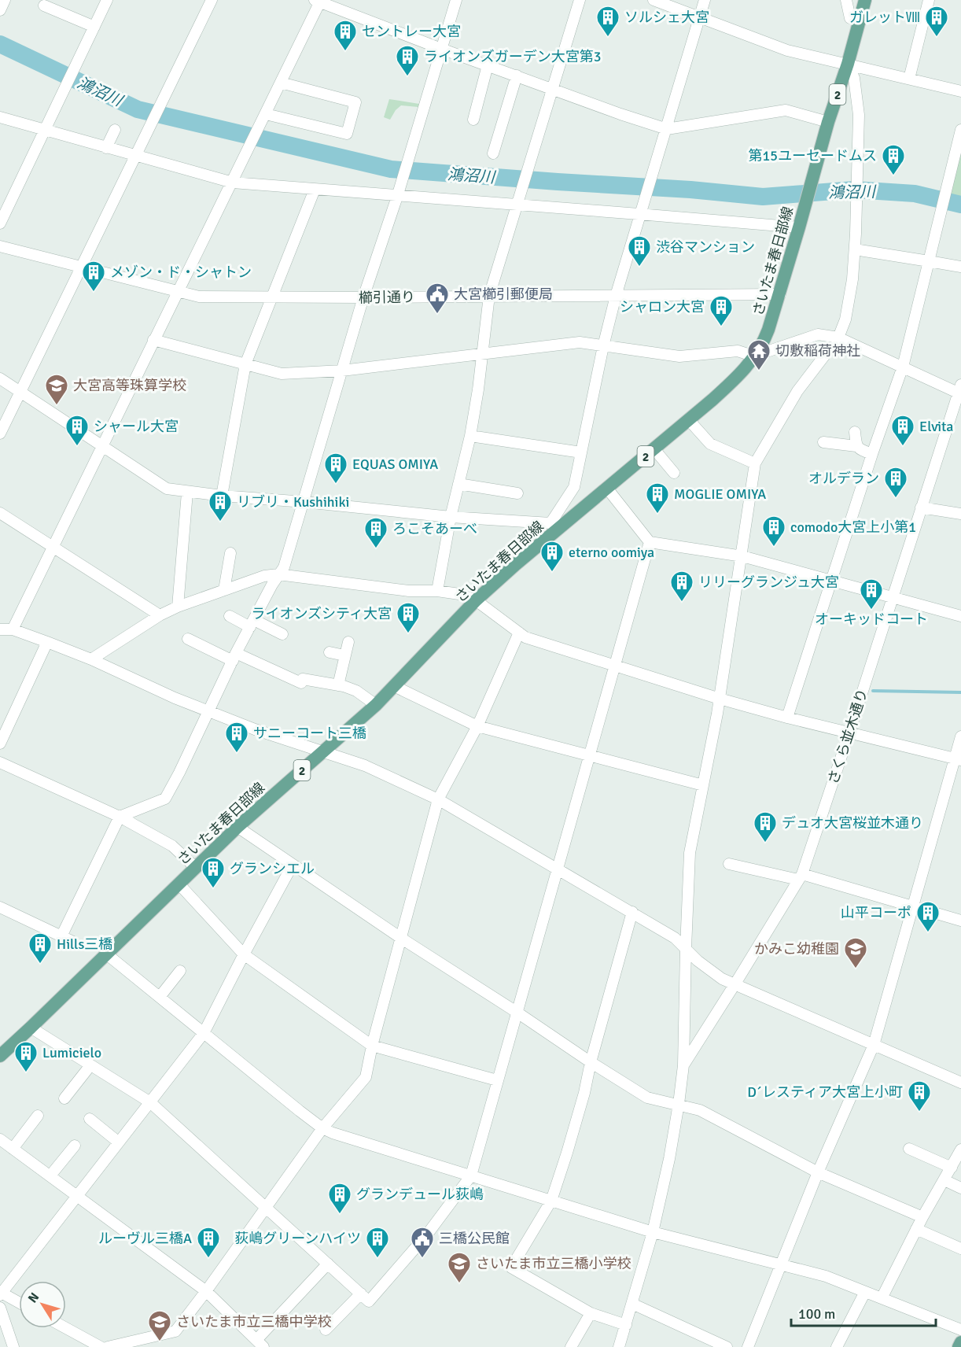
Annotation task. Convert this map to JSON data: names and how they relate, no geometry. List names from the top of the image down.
{
  "streets": {
    "main road": ["2", "さいたま春日部線"],
    "street": ["櫛引通り", "さくら並木通り"]
  },
  "crossings": [
    ["さいたま春日部線", "櫛引通り"]
  ],
  "water": ["鴻沼川"],
  "places": {
    "building": [
      "ソルシェ大宮",
      "ガレットⅧ",
      "セントレー大宮",
      "ライオンズガーデン大宮第3",
      "第15ユーセードムス",
      "渋谷マンション",
      "メゾン・ド・シャトン",
      "シャロン大宮",
      "シャール大宮",
      "Elvita",
      "EQUAS OMIYA",
      "オルデラン",
      "MOGLIE OMIYA",
      "リブリ・Kushihiki",
      "comodo大宮上小第1",
      "ろこそあーべ",
      "eterno oomiya",
      "リリーグランジュ大宮",
      "オーキッドコート",
      "ライオンズシティ大宮",
      "サニーコート三橋",
      "デュオ大宮桜並木通り",
      "グランシエル",
      "山平コーポ",
      "Hills三橋",
      "Lumicielo",
      "D´レスティア大宮上小町",
      "グランデュール荻嶋",
      "ルーヴル三橋A",
      "荻嶋グリーンハイツ"
    ],
    "public building": ["大宮櫛引郵便局", "三橋公民館"],
    "temple": ["切敷稲荷神社"],
    "school or university": [
      "大宮高等珠算学校",
      "かみこ幼稚園",
      "さいたま市立三橋小学校",
      "さいたま市立三橋中学校"
    ]
  },
  "scale_bar": "100 m",
  "north": "top left"
}
